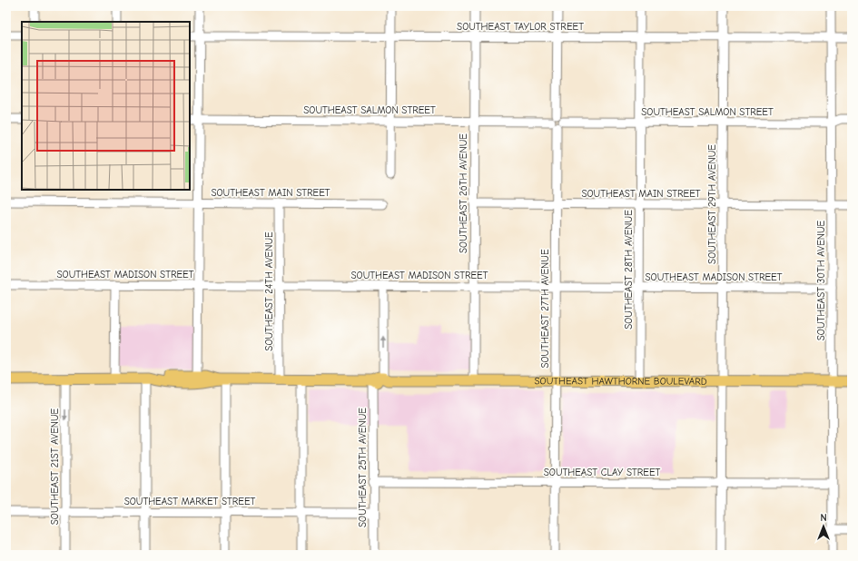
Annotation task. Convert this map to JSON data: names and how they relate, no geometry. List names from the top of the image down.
{
  "streets": {
    "main road": ["SOUTHEAST HAWTHORNE BOULEVARD"],
    "street": [
      "SOUTHEAST TAYLOR STREET",
      "SOUTHEAST SALMON STREET",
      "SOUTHEAST MAIN STREET",
      "SOUTHEAST 26TH AVENUE",
      "SOUTHEAST 29TH AVENUE",
      "SOUTHEAST 28TH AVENUE",
      "SOUTHEAST MADISON STREET",
      "SOUTHEAST 30TH AVENUE",
      "SOUTHEAST 24TH AVENUE",
      "SOUTHEAST 27TH AVENUE",
      "SOUTHEAST 21ST AVENUE",
      "SOUTHEAST 25TH AVENUE",
      "SOUTHEAST CLAY STREET",
      "SOUTHEAST MARKET STREET"
    ]
  },
  "crossings": [
    ["SOUTHEAST TAYLOR STREET", "SOUTHEAST 26TH AVENUE"],
    ["SOUTHEAST TAYLOR STREET", "SOUTHEAST 29TH AVENUE"],
    ["SOUTHEAST TAYLOR STREET", "SOUTHEAST 28TH AVENUE"],
    ["SOUTHEAST TAYLOR STREET", "SOUTHEAST 30TH AVENUE"],
    ["SOUTHEAST TAYLOR STREET", "SOUTHEAST 27TH AVENUE"],
    ["SOUTHEAST SALMON STREET", "SOUTHEAST 26TH AVENUE"],
    ["SOUTHEAST SALMON STREET", "SOUTHEAST 29TH AVENUE"],
    ["SOUTHEAST SALMON STREET", "SOUTHEAST 28TH AVENUE"],
    ["SOUTHEAST SALMON STREET", "SOUTHEAST 30TH AVENUE"],
    ["SOUTHEAST SALMON STREET", "SOUTHEAST 27TH AVENUE"],
    ["SOUTHEAST MAIN STREET", "SOUTHEAST 26TH AVENUE"],
    ["SOUTHEAST MAIN STREET", "SOUTHEAST 29TH AVENUE"],
    ["SOUTHEAST MAIN STREET", "SOUTHEAST 28TH AVENUE"],
    ["SOUTHEAST MAIN STREET", "SOUTHEAST 30TH AVENUE"],
    ["SOUTHEAST MAIN STREET", "SOUTHEAST 24TH AVENUE"],
    ["SOUTHEAST MAIN STREET", "SOUTHEAST 27TH AVENUE"],
    ["SOUTHEAST 26TH AVENUE", "SOUTHEAST MADISON STREET"],
    ["SOUTHEAST 26TH AVENUE", "SOUTHEAST HAWTHORNE BOULEVARD"],
    ["SOUTHEAST 29TH AVENUE", "SOUTHEAST MADISON STREET"],
    ["SOUTHEAST 29TH AVENUE", "SOUTHEAST HAWTHORNE BOULEVARD"],
    ["SOUTHEAST 29TH AVENUE", "SOUTHEAST CLAY STREET"],
    ["SOUTHEAST 28TH AVENUE", "SOUTHEAST MADISON STREET"],
    ["SOUTHEAST 28TH AVENUE", "SOUTHEAST HAWTHORNE BOULEVARD"],
    ["SOUTHEAST MADISON STREET", "SOUTHEAST 30TH AVENUE"],
    ["SOUTHEAST MADISON STREET", "SOUTHEAST 24TH AVENUE"],
    ["SOUTHEAST MADISON STREET", "SOUTHEAST 27TH AVENUE"],
    ["SOUTHEAST 30TH AVENUE", "SOUTHEAST HAWTHORNE BOULEVARD"],
    ["SOUTHEAST 30TH AVENUE", "SOUTHEAST CLAY STREET"],
    ["SOUTHEAST 24TH AVENUE", "SOUTHEAST HAWTHORNE BOULEVARD"],
    ["SOUTHEAST 27TH AVENUE", "SOUTHEAST HAWTHORNE BOULEVARD"],
    ["SOUTHEAST 27TH AVENUE", "SOUTHEAST CLAY STREET"],
    ["SOUTHEAST HAWTHORNE BOULEVARD", "SOUTHEAST 21ST AVENUE"],
    ["SOUTHEAST HAWTHORNE BOULEVARD", "SOUTHEAST 25TH AVENUE"],
    ["SOUTHEAST 21ST AVENUE", "SOUTHEAST MARKET STREET"],
    ["SOUTHEAST 25TH AVENUE", "SOUTHEAST CLAY STREET"],
    ["SOUTHEAST 25TH AVENUE", "SOUTHEAST MARKET STREET"]
  ],
  "one_way": ["SOUTHEAST 21ST AVENUE"],
  "north": "top"
}
